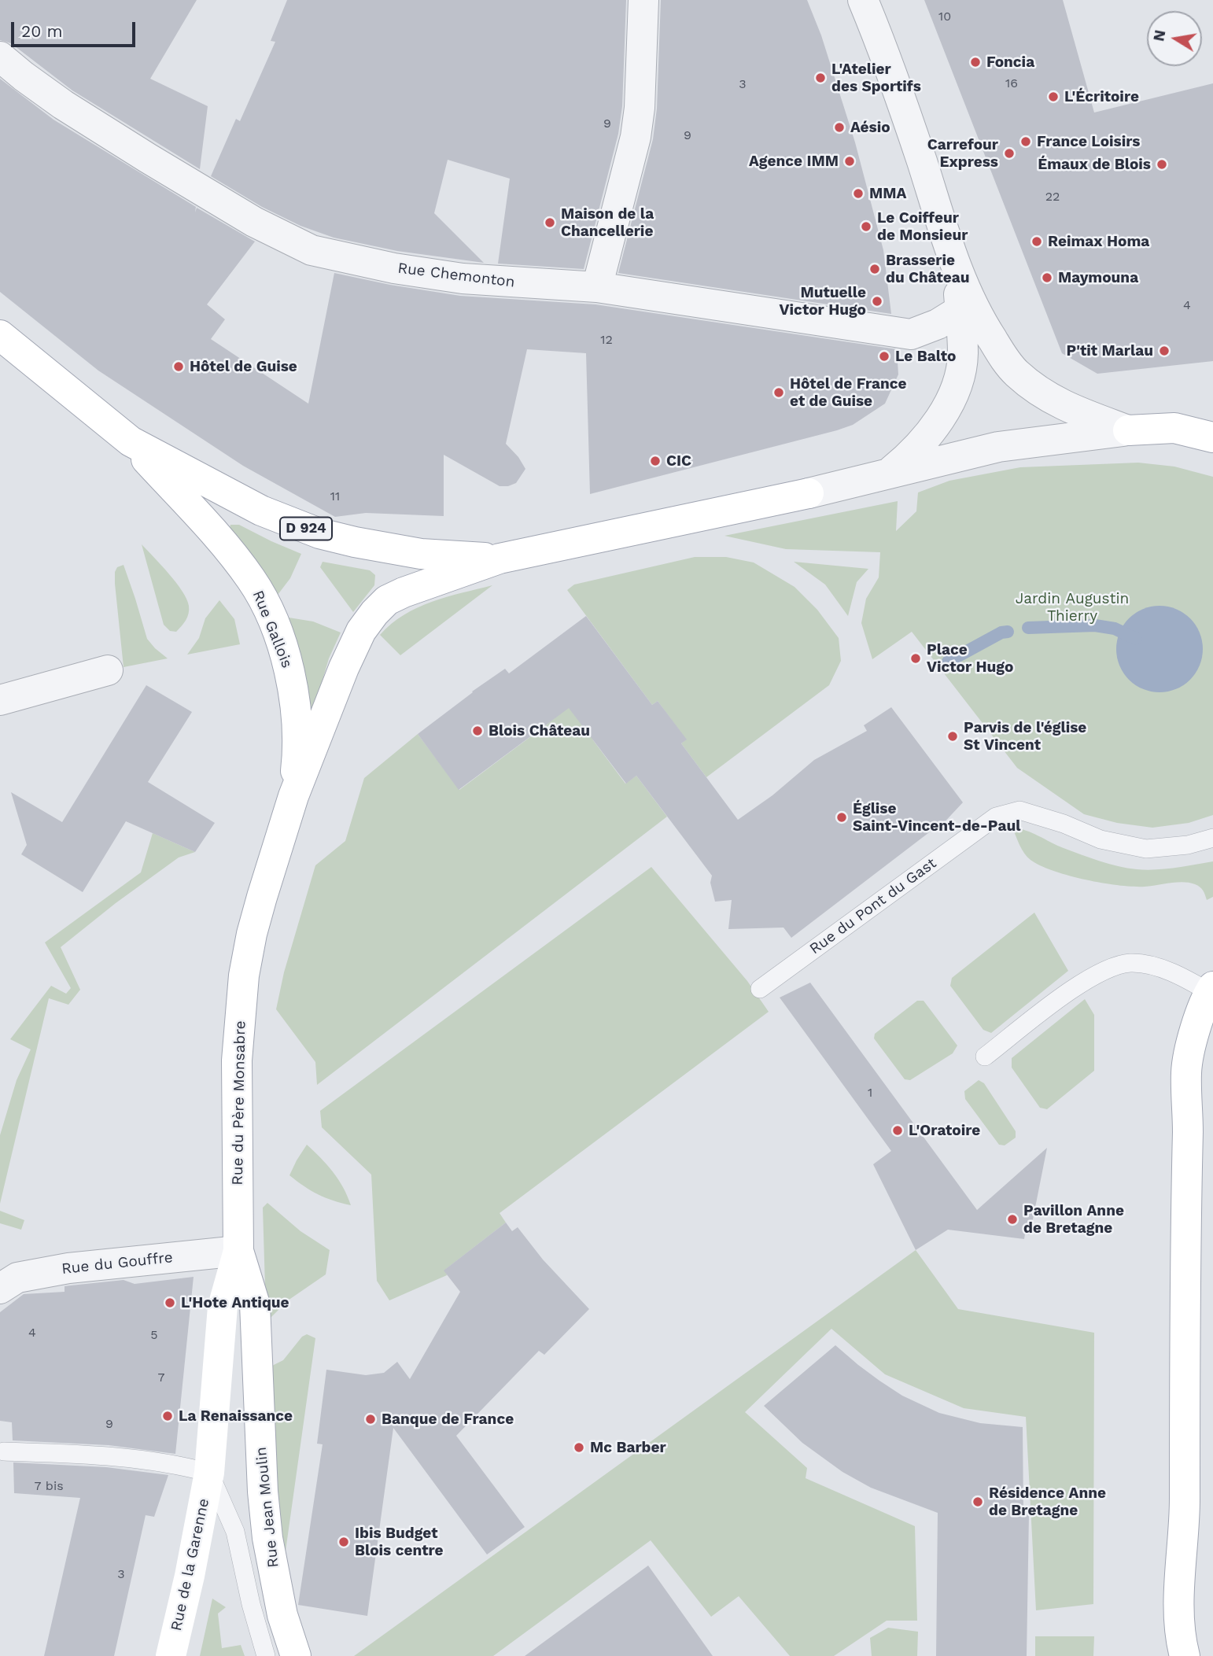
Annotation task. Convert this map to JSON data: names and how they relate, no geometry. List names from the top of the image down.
{
  "streets": {
    "main road": [
      "D 924",
      "Rue Gallois",
      "Rue du Père Monsabre",
      "Rue Jean Moulin",
      "Rue de la Garenne"
    ],
    "street": ["Rue Chemonton", "Rue du Gouffre"],
    "lane": ["Rue du Pont du Gast"]
  },
  "crossings": [
    ["D 924", "Rue Gallois"],
    ["Rue Gallois", "Rue du Père Monsabre"],
    ["Rue du Père Monsabre", "Rue du Gouffre"],
    ["Rue du Père Monsabre", "Rue Jean Moulin"],
    ["Rue du Père Monsabre", "Rue de la Garenne"],
    ["Rue Jean Moulin", "Rue de la Garenne"]
  ],
  "parks": ["Jardin Augustin Thierry"],
  "places": [
    "Foncia",
    "L'Atelier des Sportifs",
    "L'Écritoire",
    "Aésio",
    "France Loisirs",
    "Carrefour Express",
    "Agence IMM",
    "Émaux de Blois",
    "MMA",
    "Maison de la Chancellerie",
    "Le Coiffeur de Monsieur",
    "Reimax Homa",
    "Brasserie du Château",
    "Maymouna",
    "Mutuelle Victor Hugo",
    "P'tit Marlau",
    "Le Balto",
    "Hôtel de Guise",
    "Hôtel de France et de Guise",
    "CIC",
    "Place Victor Hugo",
    "Blois Château",
    "Parvis de l'église St Vincent",
    "Église Saint-Vincent-de-Paul",
    "L'Oratoire",
    "Pavillon Anne de Bretagne",
    "L'Hote Antique",
    "La Renaissance",
    "Banque de France",
    "Mc Barber",
    "Résidence Anne de Bretagne",
    "Ibis Budget Blois centre"
  ],
  "house_numbers": [
    "10",
    "16",
    "3",
    "9",
    "9",
    "22",
    "4",
    "12",
    "11",
    "1",
    "4",
    "5",
    "7",
    "9",
    "7 bis",
    "3"
  ],
  "scale_bar": "20 m",
  "north": "left"
}
